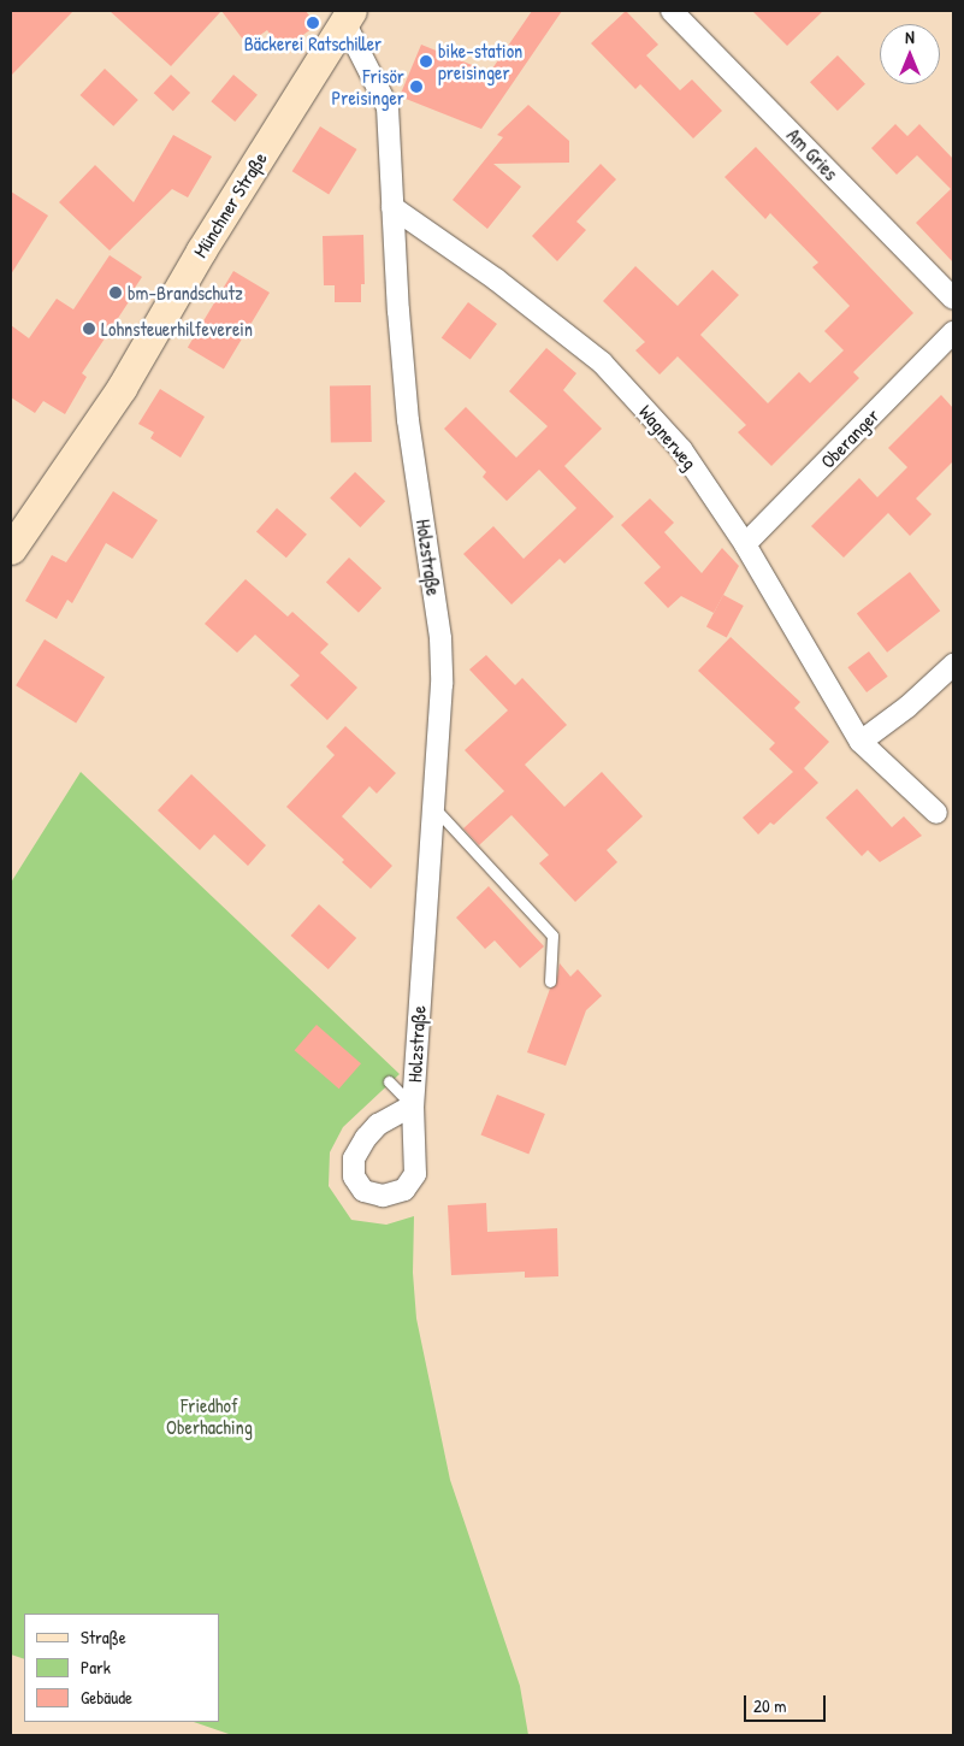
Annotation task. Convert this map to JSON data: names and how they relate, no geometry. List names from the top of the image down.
{
  "streets": {
    "main road": ["Münchner Straße"],
    "street": [
      "Am Gries",
      "Wagnerweg",
      "Oberanger",
      "Holzstraße"
    ]
  },
  "crossings": [
    ["Münchner Straße", "Holzstraße"],
    ["Wagnerweg", "Oberanger"],
    ["Wagnerweg", "Holzstraße"]
  ],
  "parks": ["Friedhof Oberhaching"],
  "places": [
    "Bäckerei Ratschiller",
    "bike-station preisinger",
    "Frisör Preisinger",
    "bm-Brandschutz",
    "Lohnsteuerhilfeverein"
  ],
  "legend": ["Straße", "Park", "Gebäude"],
  "scale_bar": "20 m",
  "north": "top"
}
